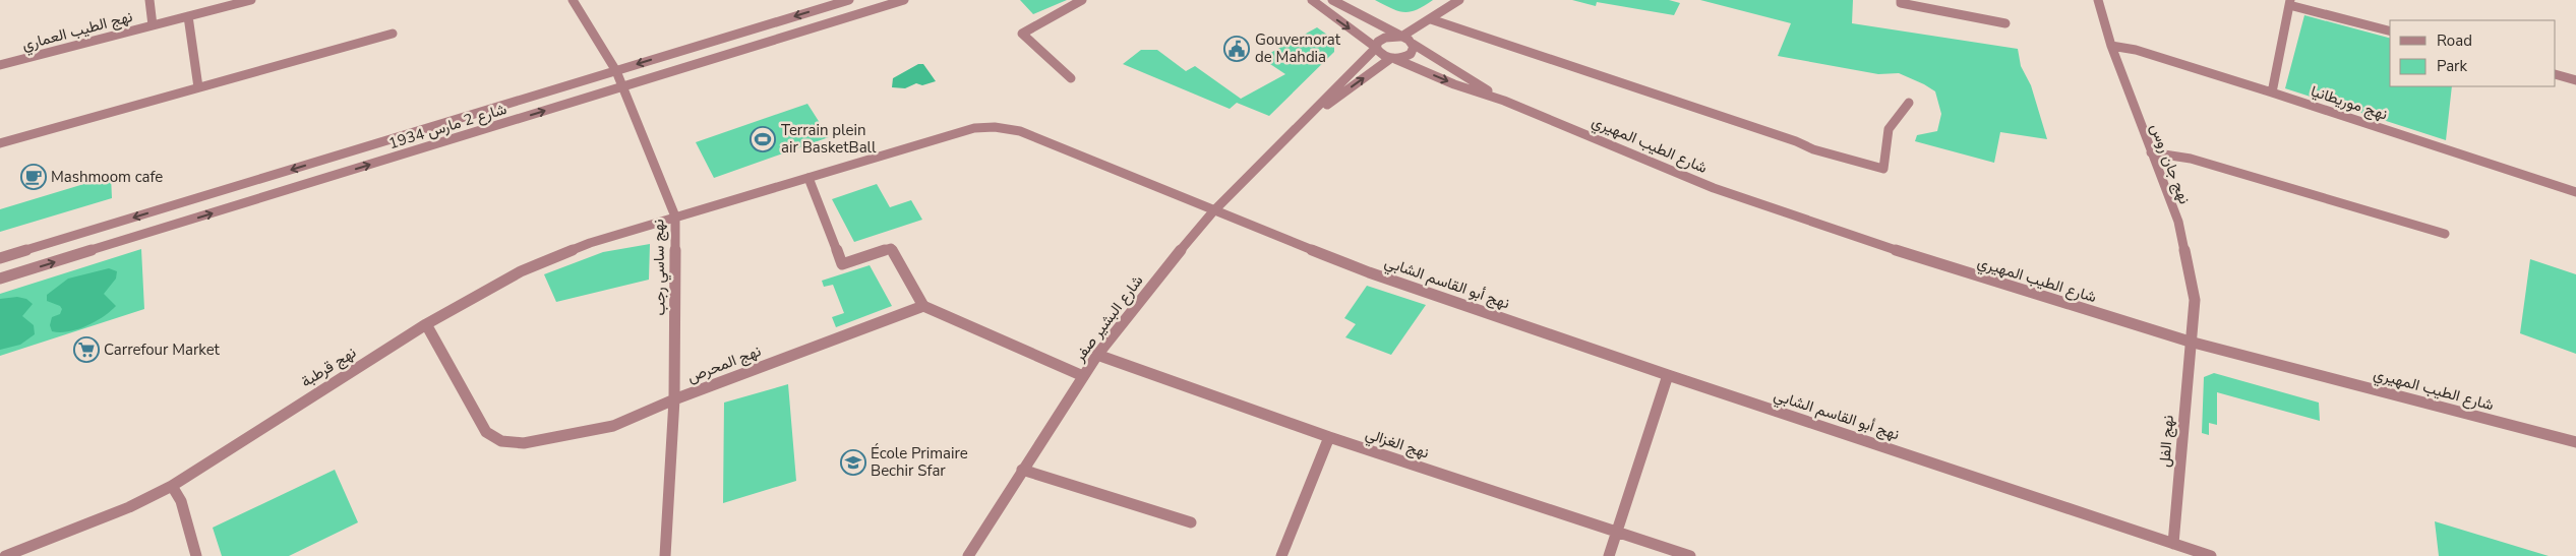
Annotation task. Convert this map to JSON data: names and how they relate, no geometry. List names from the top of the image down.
{
  "streets": {
    "street": [
      "نهج الطيب العماري",
      "نهج موريطانيا",
      "شارع 2 مارس 1934",
      "شارع الطيب المهيري",
      "نهج جان روس",
      "نهج ساسي رجب",
      "نهج أبو القاسم الشابي",
      "شارع البشير صفر",
      "نهج المحرص",
      "نهج قرطبة",
      "نهج الفل",
      "نهج الغزالي"
    ]
  },
  "crossings": [
    ["نهج موريطانيا", "نهج جان روس"],
    ["شارع 2 مارس 1934", "نهج ساسي رجب"],
    ["شارع الطيب المهيري", "نهج جان روس"],
    ["شارع الطيب المهيري", "شارع البشير صفر"],
    ["شارع الطيب المهيري", "نهج الفل"],
    ["نهج جان روس", "نهج الفل"],
    ["نهج ساسي رجب", "نهج أبو القاسم الشابي"],
    ["نهج ساسي رجب", "نهج المحرص"],
    ["نهج ساسي رجب", "نهج قرطبة"],
    ["نهج أبو القاسم الشابي", "شارع البشير صفر"],
    ["نهج أبو القاسم الشابي", "نهج قرطبة"],
    ["نهج أبو القاسم الشابي", "نهج الفل"],
    ["شارع البشير صفر", "نهج الغزالي"],
    ["نهج المحرص", "نهج قرطبة"]
  ],
  "places": {
    "public building": ["Gouvernorat de Mahdia"],
    "sports": ["Terrain plein air BasketBall"],
    "cafe": ["Mashmoom cafe"],
    "supermarket": ["Carrefour Market"],
    "school or university": ["École Primaire Bechir Sfar"]
  },
  "legend": ["Road", "Park"]
}
